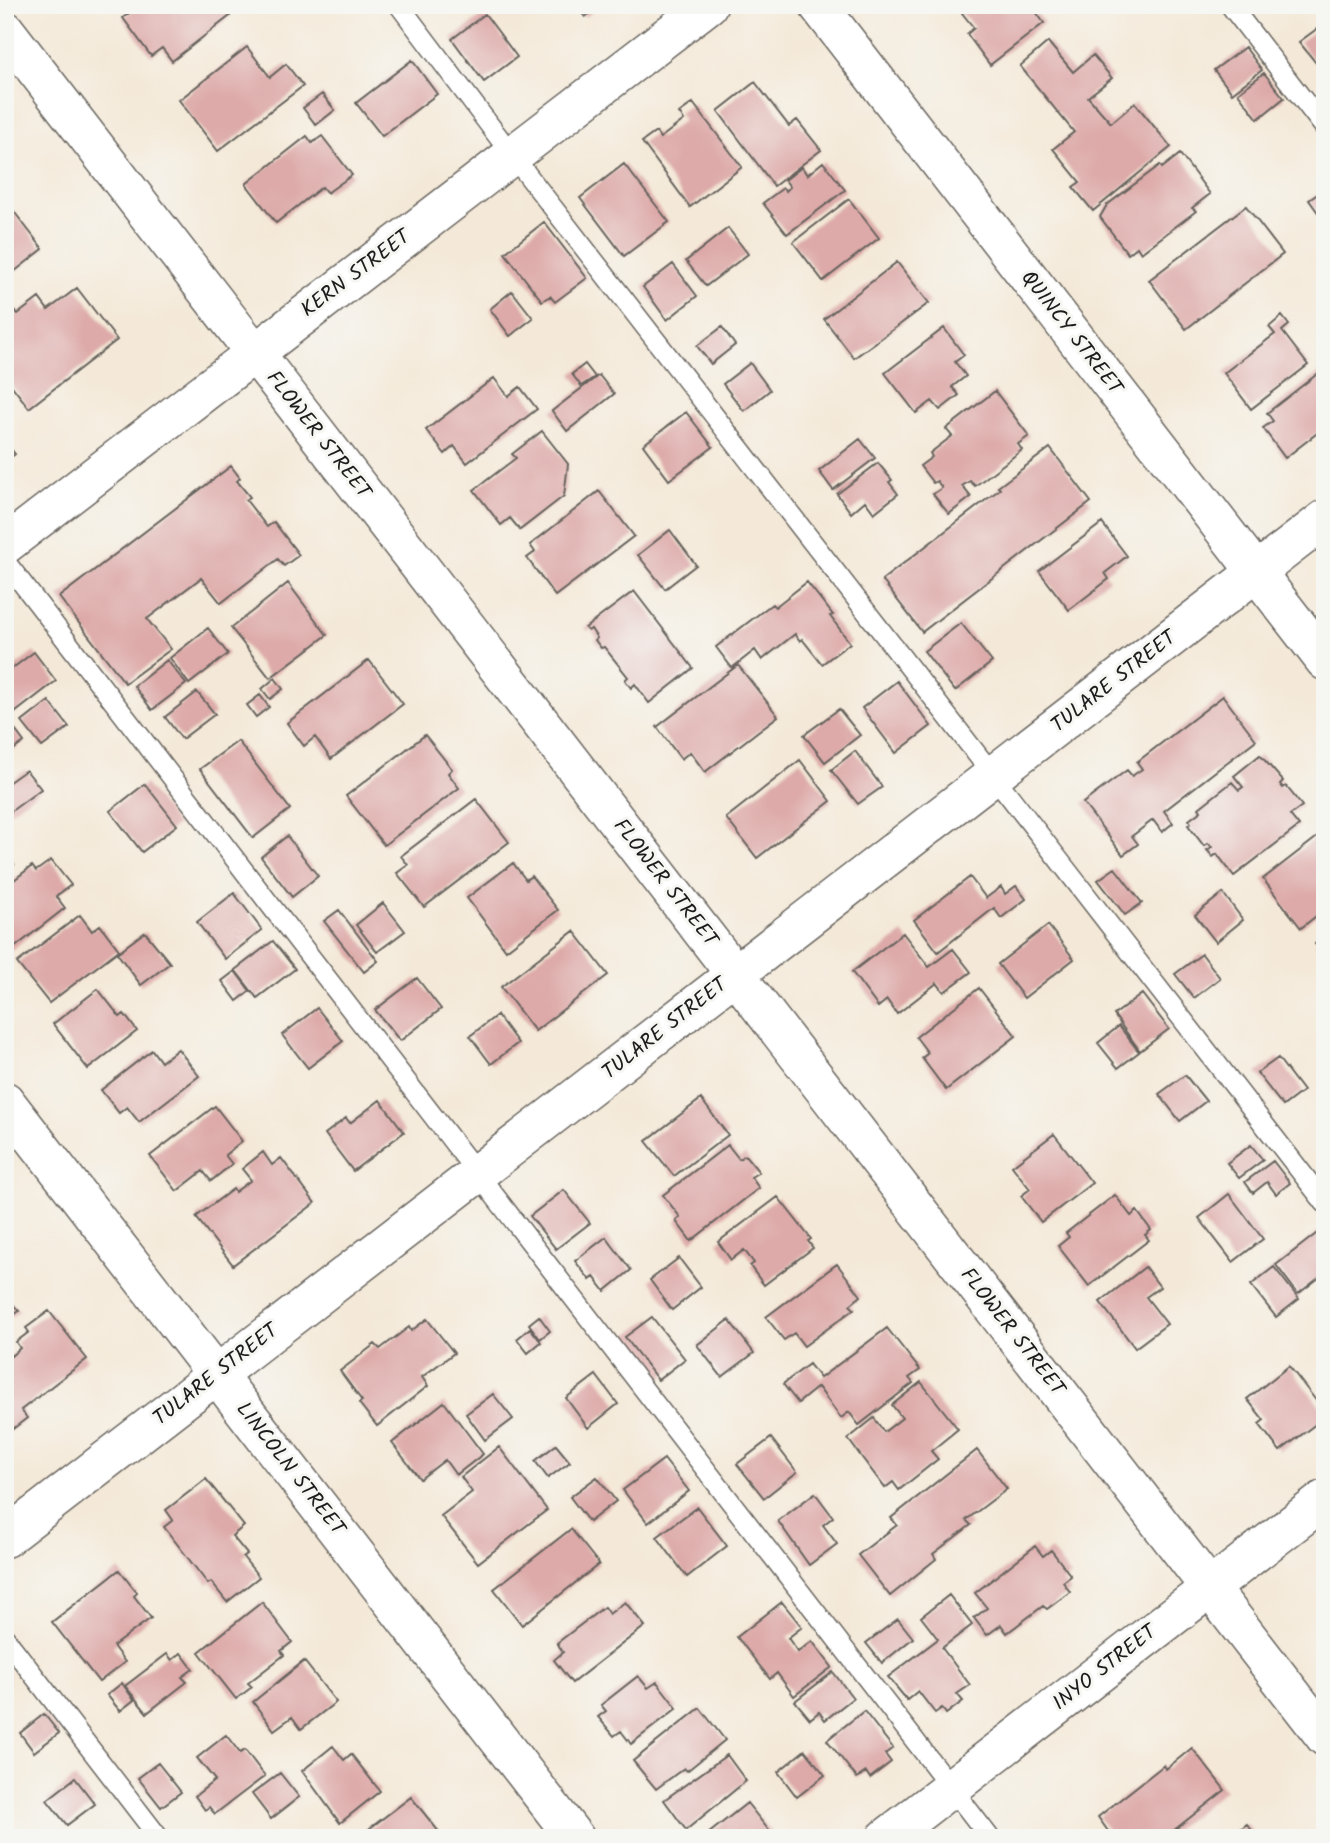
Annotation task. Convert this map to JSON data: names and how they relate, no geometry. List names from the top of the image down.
{
  "streets": {
    "street": [
      "KERN STREET",
      "QUINCY STREET",
      "FLOWER STREET",
      "TULARE STREET",
      "LINCOLN STREET",
      "INYO STREET"
    ]
  },
  "crossings": [
    ["KERN STREET", "FLOWER STREET"],
    ["QUINCY STREET", "TULARE STREET"],
    ["FLOWER STREET", "TULARE STREET"],
    ["FLOWER STREET", "INYO STREET"],
    ["TULARE STREET", "LINCOLN STREET"]
  ]
}
